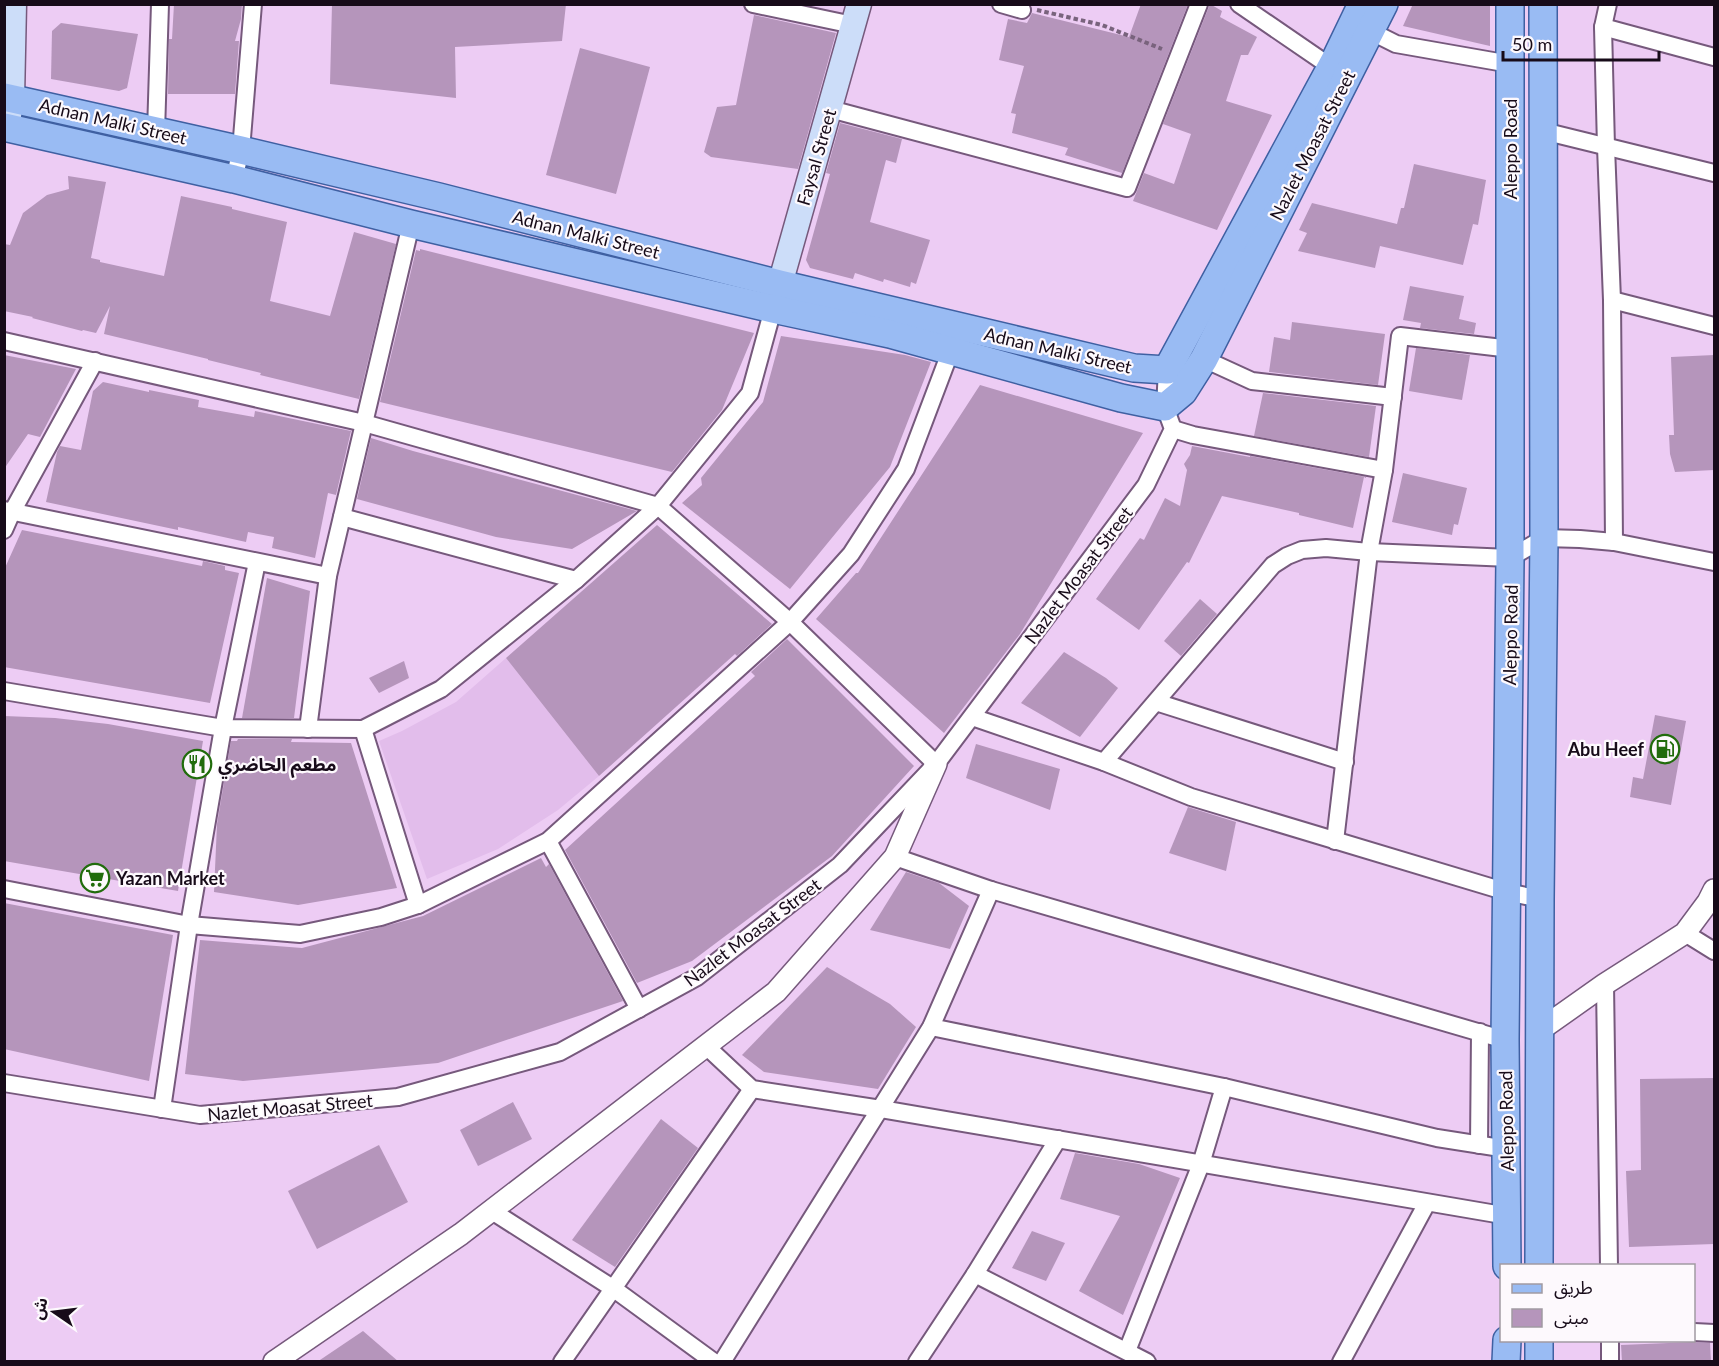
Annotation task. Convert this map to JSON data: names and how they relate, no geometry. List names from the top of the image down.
{
  "streets": {
    "main road": [
      "Adnan Malki Street",
      "Nazlet Moasat Street",
      "Aleppo Road",
      "Faysal Street"
    ]
  },
  "crossings": [
    ["Adnan Malki Street", "Nazlet Moasat Street"],
    ["Adnan Malki Street", "Faysal Street"]
  ],
  "places": {
    "fuel station": ["Abu Heef"],
    "restaurant": ["مطعم الحاضري"],
    "supermarket": ["Yazan Market"]
  },
  "legend": ["طريق", "مبنى"],
  "scale_bar": "50 m",
  "north": "left"
}
